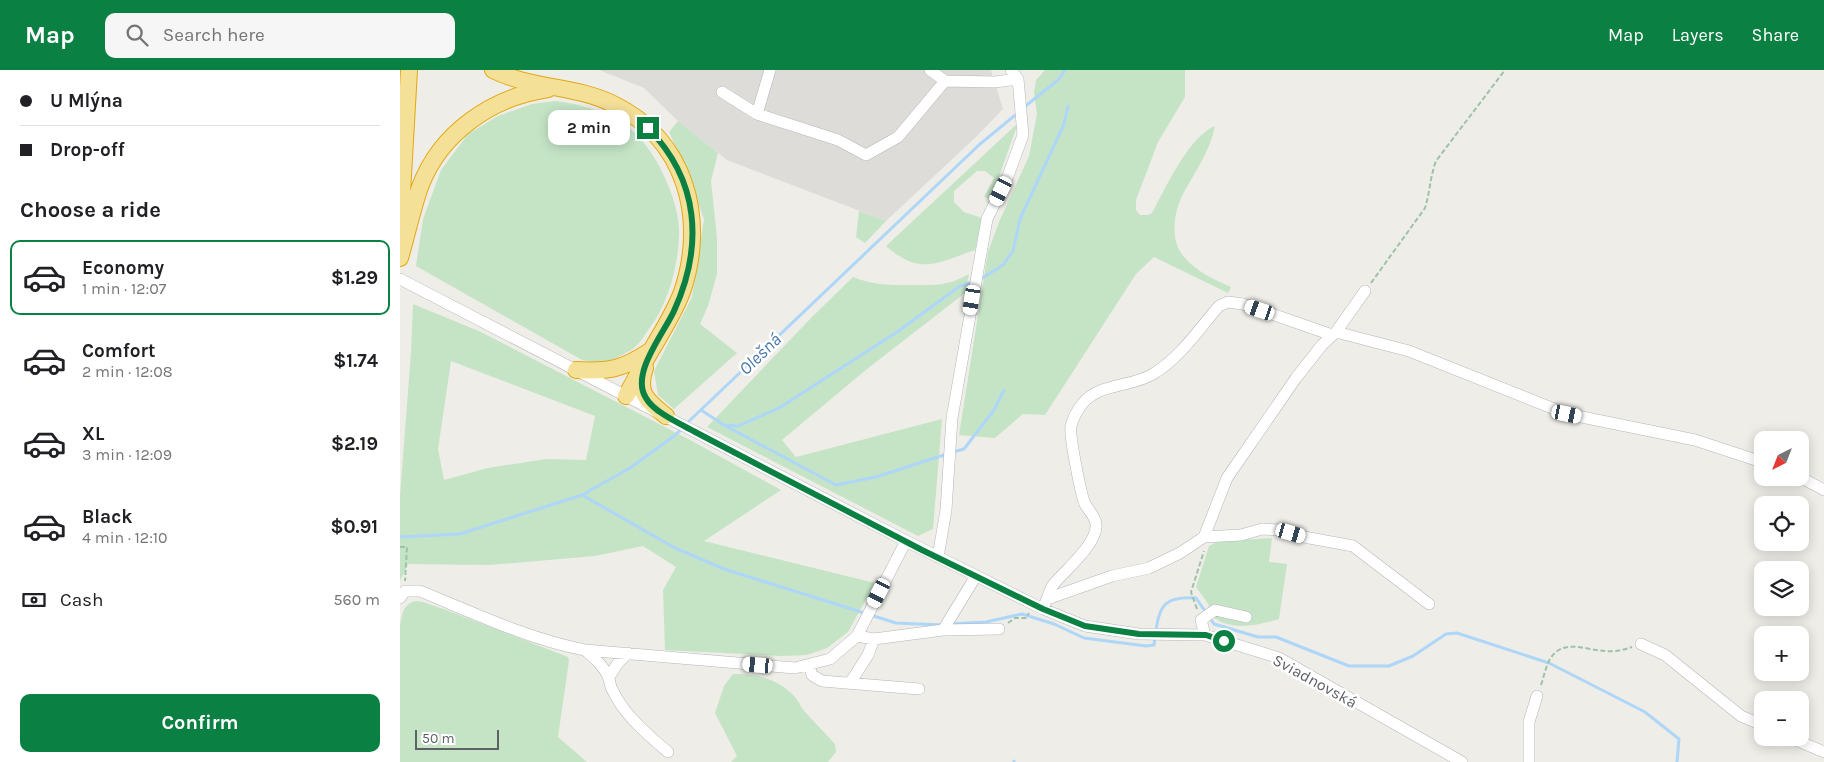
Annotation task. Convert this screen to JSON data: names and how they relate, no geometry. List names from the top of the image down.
{
  "streets": {
    "street": ["Sviadnovská"]
  },
  "water": ["Olešná"],
  "scale_bar": "50 m",
  "north": "bottom left",
  "page": {
    "header": "Map",
    "search": "Search here",
    "nav": ["Map", "Layers", "Share"],
    "banner": ["U Mlýna", "Drop-off"],
    "bubble": "2 min",
    "heading": "Choose a ride",
    "list": [
      {
        "name": "Economy",
        "note": "1 min · 12:07",
        "value": "$1.29"
      },
      {
        "name": "Comfort",
        "note": "2 min · 12:08",
        "value": "$1.74"
      },
      {
        "name": "XL",
        "note": "3 min · 12:09",
        "value": "$2.19"
      },
      {
        "name": "Black",
        "note": "4 min · 12:10",
        "value": "$0.91"
      }
    ],
    "map_buttons": ["+", "−"],
    "pay": ["Cash", "560 m"],
    "buttons": "Confirm",
    "scale": "50 m"
  }
}
